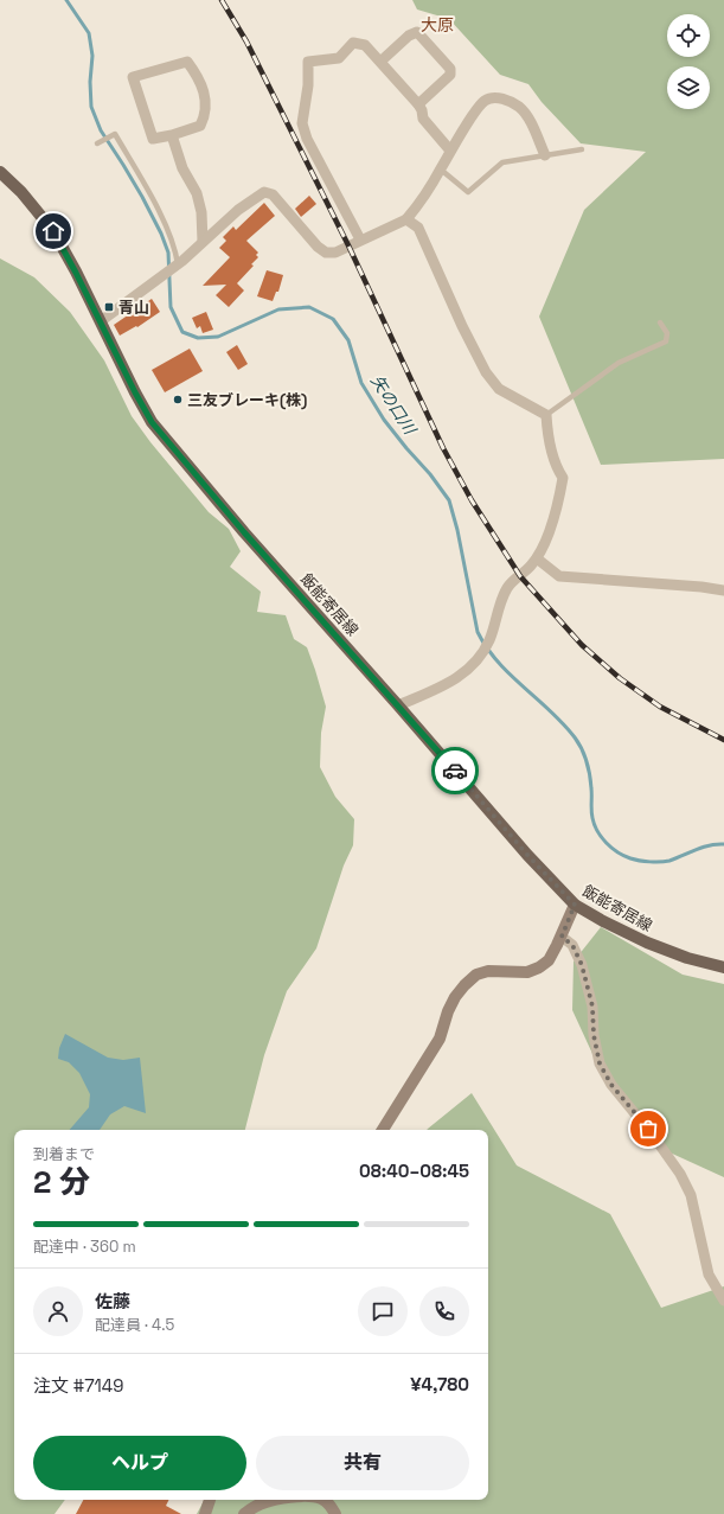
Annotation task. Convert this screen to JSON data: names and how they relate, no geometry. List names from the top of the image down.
{
  "streets": {
    "main road": ["飯能寄居線"]
  },
  "districts": ["大原"],
  "water": ["矢の口川"],
  "places": {
    "transit": ["青山"],
    "other": ["三友ブレーキ(株)"]
  },
  "page": {
    "heading": ["2 分", "到着まで", "08:40–08:45"],
    "panel": [
      "佐藤",
      "配達員 · 4.5",
      "注文 #7149",
      "¥4,780"
    ],
    "bar": "配達中 · 360 m",
    "buttons": ["ヘルプ", "共有"]
  }
}
